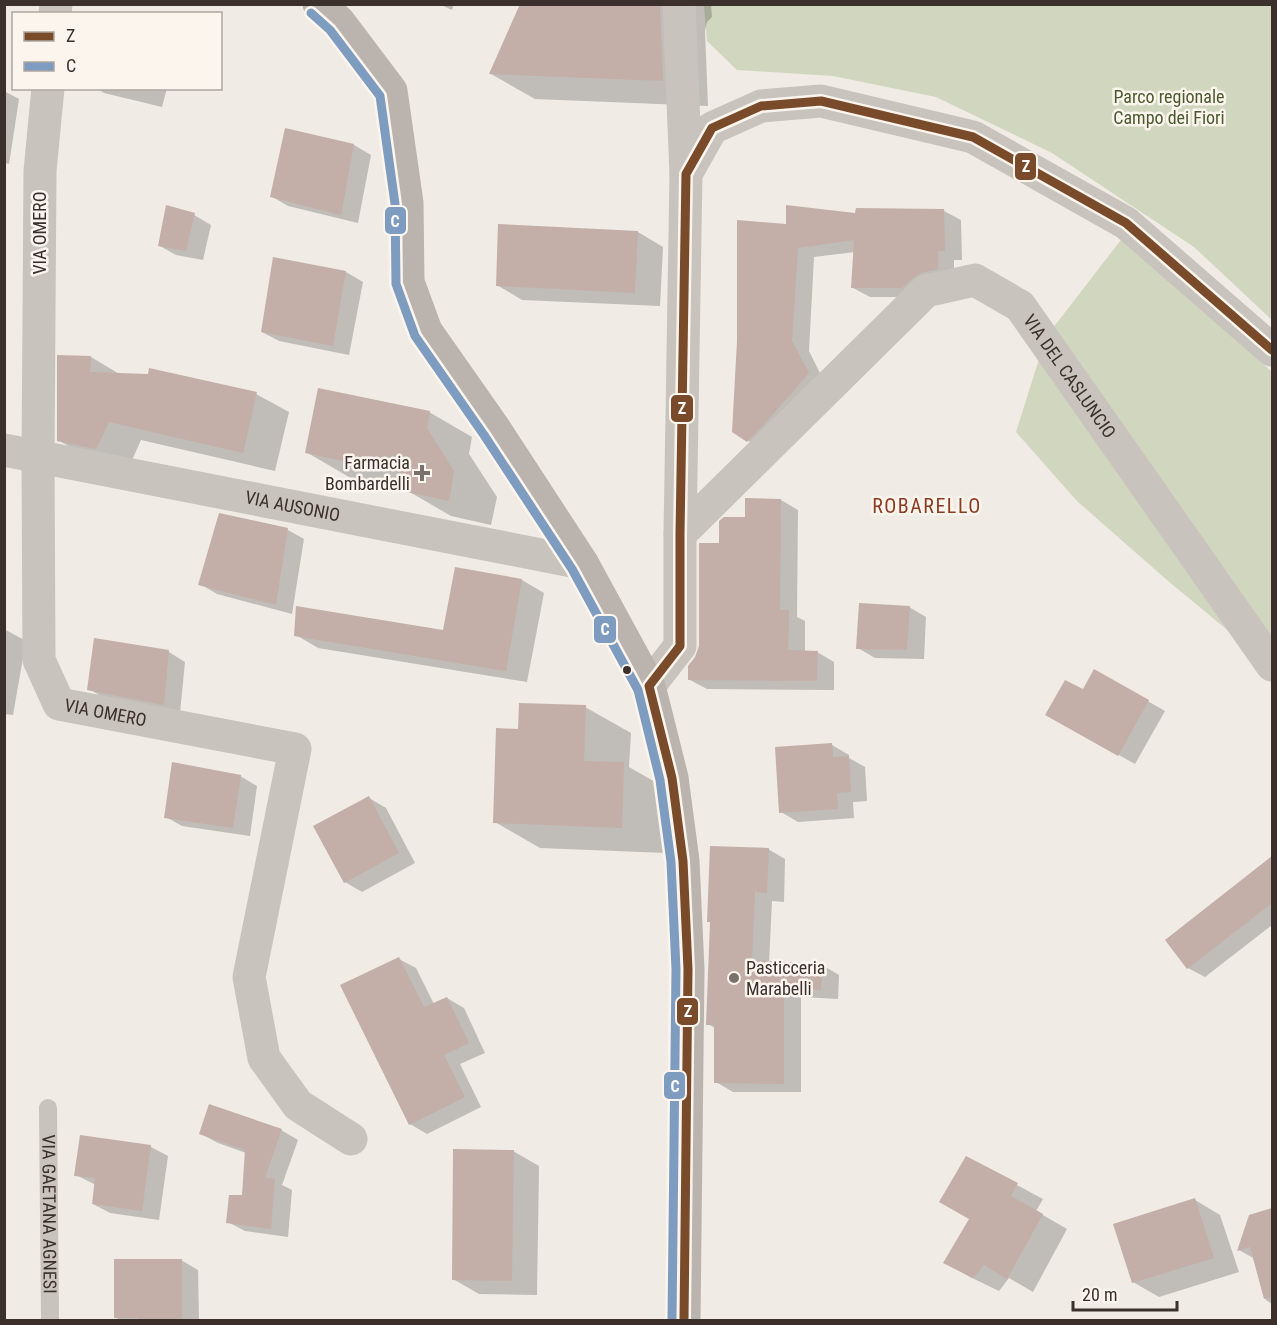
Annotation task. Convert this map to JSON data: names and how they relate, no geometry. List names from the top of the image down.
{
  "streets": {
    "street": ["VIA OMERO", "VIA DEL CASLUNCIO", "VIA AUSONIO"],
    "lane": ["VIA GAETANA AGNESI"]
  },
  "crossings": [
    ["VIA OMERO", "VIA AUSONIO"]
  ],
  "districts": ["ROBARELLO"],
  "parks": ["Parco regionale Campo dei Fiori"],
  "places": {
    "health": ["Farmacia Bombardelli"],
    "other": ["Pasticceria Marabelli"]
  },
  "lines": ["transit line C", "transit line Z"],
  "legend": ["Z", "C"],
  "scale_bar": "20 m"
}
